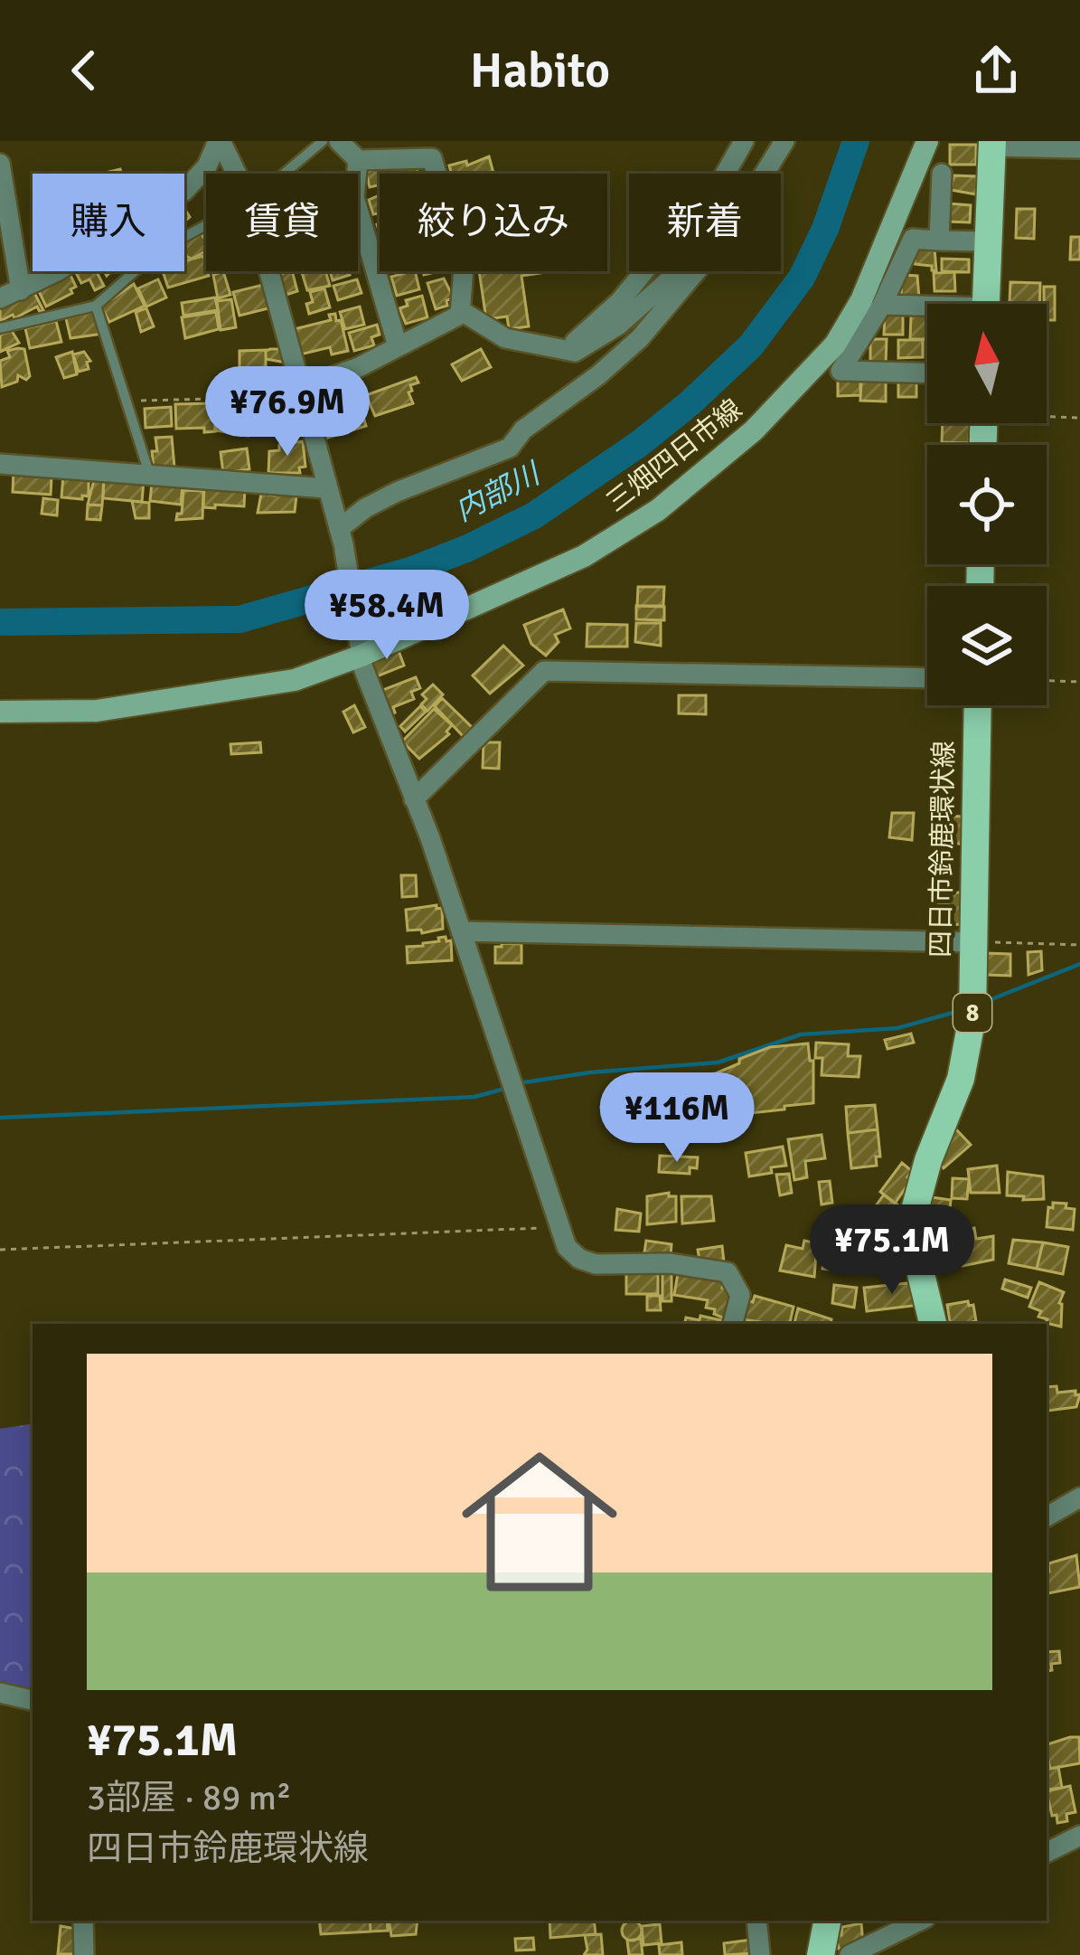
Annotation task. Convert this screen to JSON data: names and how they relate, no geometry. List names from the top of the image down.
{
  "streets": {
    "main road": ["三畑四日市線", "四日市鈴鹿環状線", "8"]
  },
  "water": ["内部川"],
  "north": "top",
  "page": {
    "header": "Habito",
    "chip": [
      "購入",
      "賃貸",
      "絞り込み",
      "新着"
    ],
    "price": [
      "¥76.9M",
      "¥58.4M",
      "¥116M",
      "¥75.1M"
    ],
    "list": [
      {
        "name": "¥75.1M",
        "note": "3部屋 · 89 m² · 四日市鈴鹿環状線"
      }
    ]
  }
}
